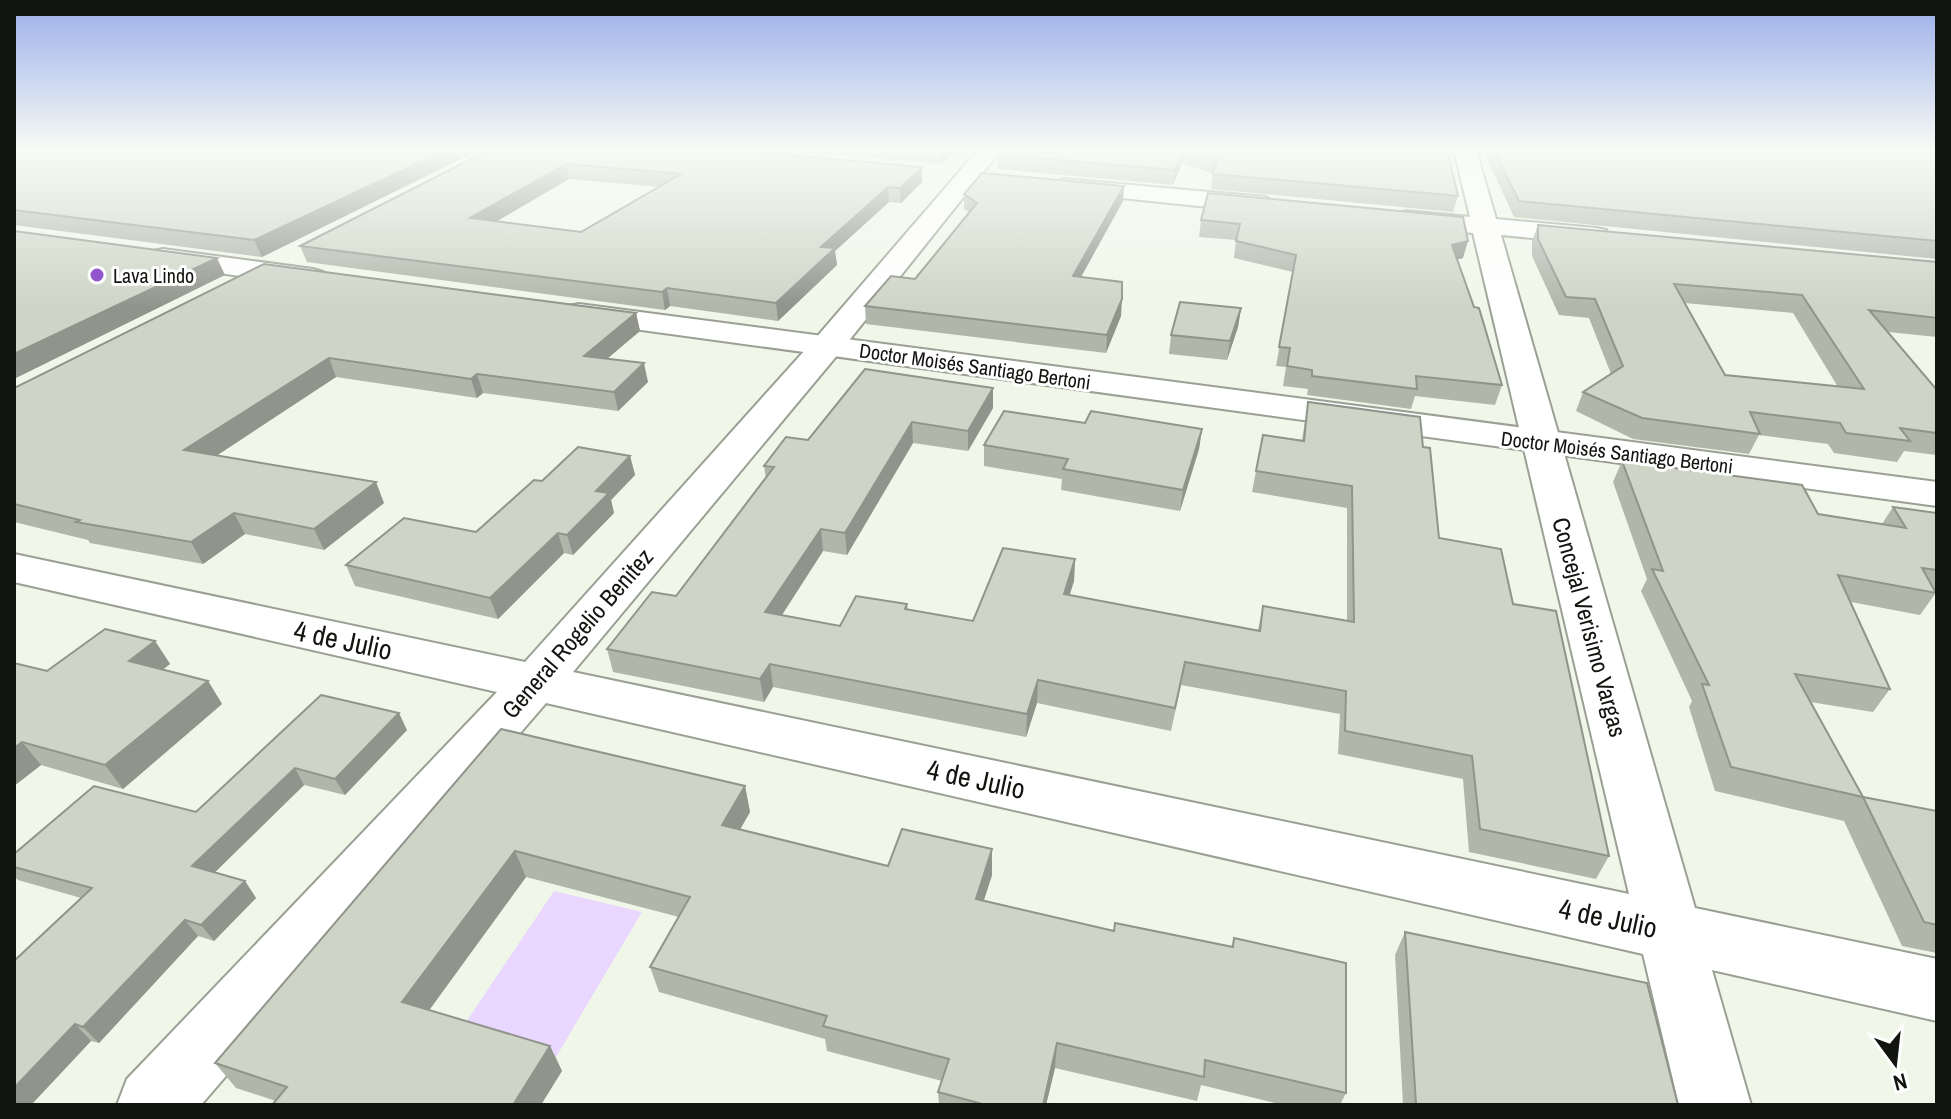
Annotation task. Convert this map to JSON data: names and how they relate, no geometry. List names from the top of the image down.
{
  "streets": {
    "street": [
      "Doctor Moisés Santiago Bertoni",
      "Concejal Verisimo Vargas",
      "General Rogelio Benitez",
      "4 de Julio"
    ]
  },
  "crossings": [
    ["Doctor Moisés Santiago Bertoni", "Concejal Verisimo Vargas"],
    ["Doctor Moisés Santiago Bertoni", "General Rogelio Benitez"],
    ["Concejal Verisimo Vargas", "4 de Julio"],
    ["General Rogelio Benitez", "4 de Julio"]
  ],
  "places": ["Lava Lindo"],
  "north": "bottom"
}
